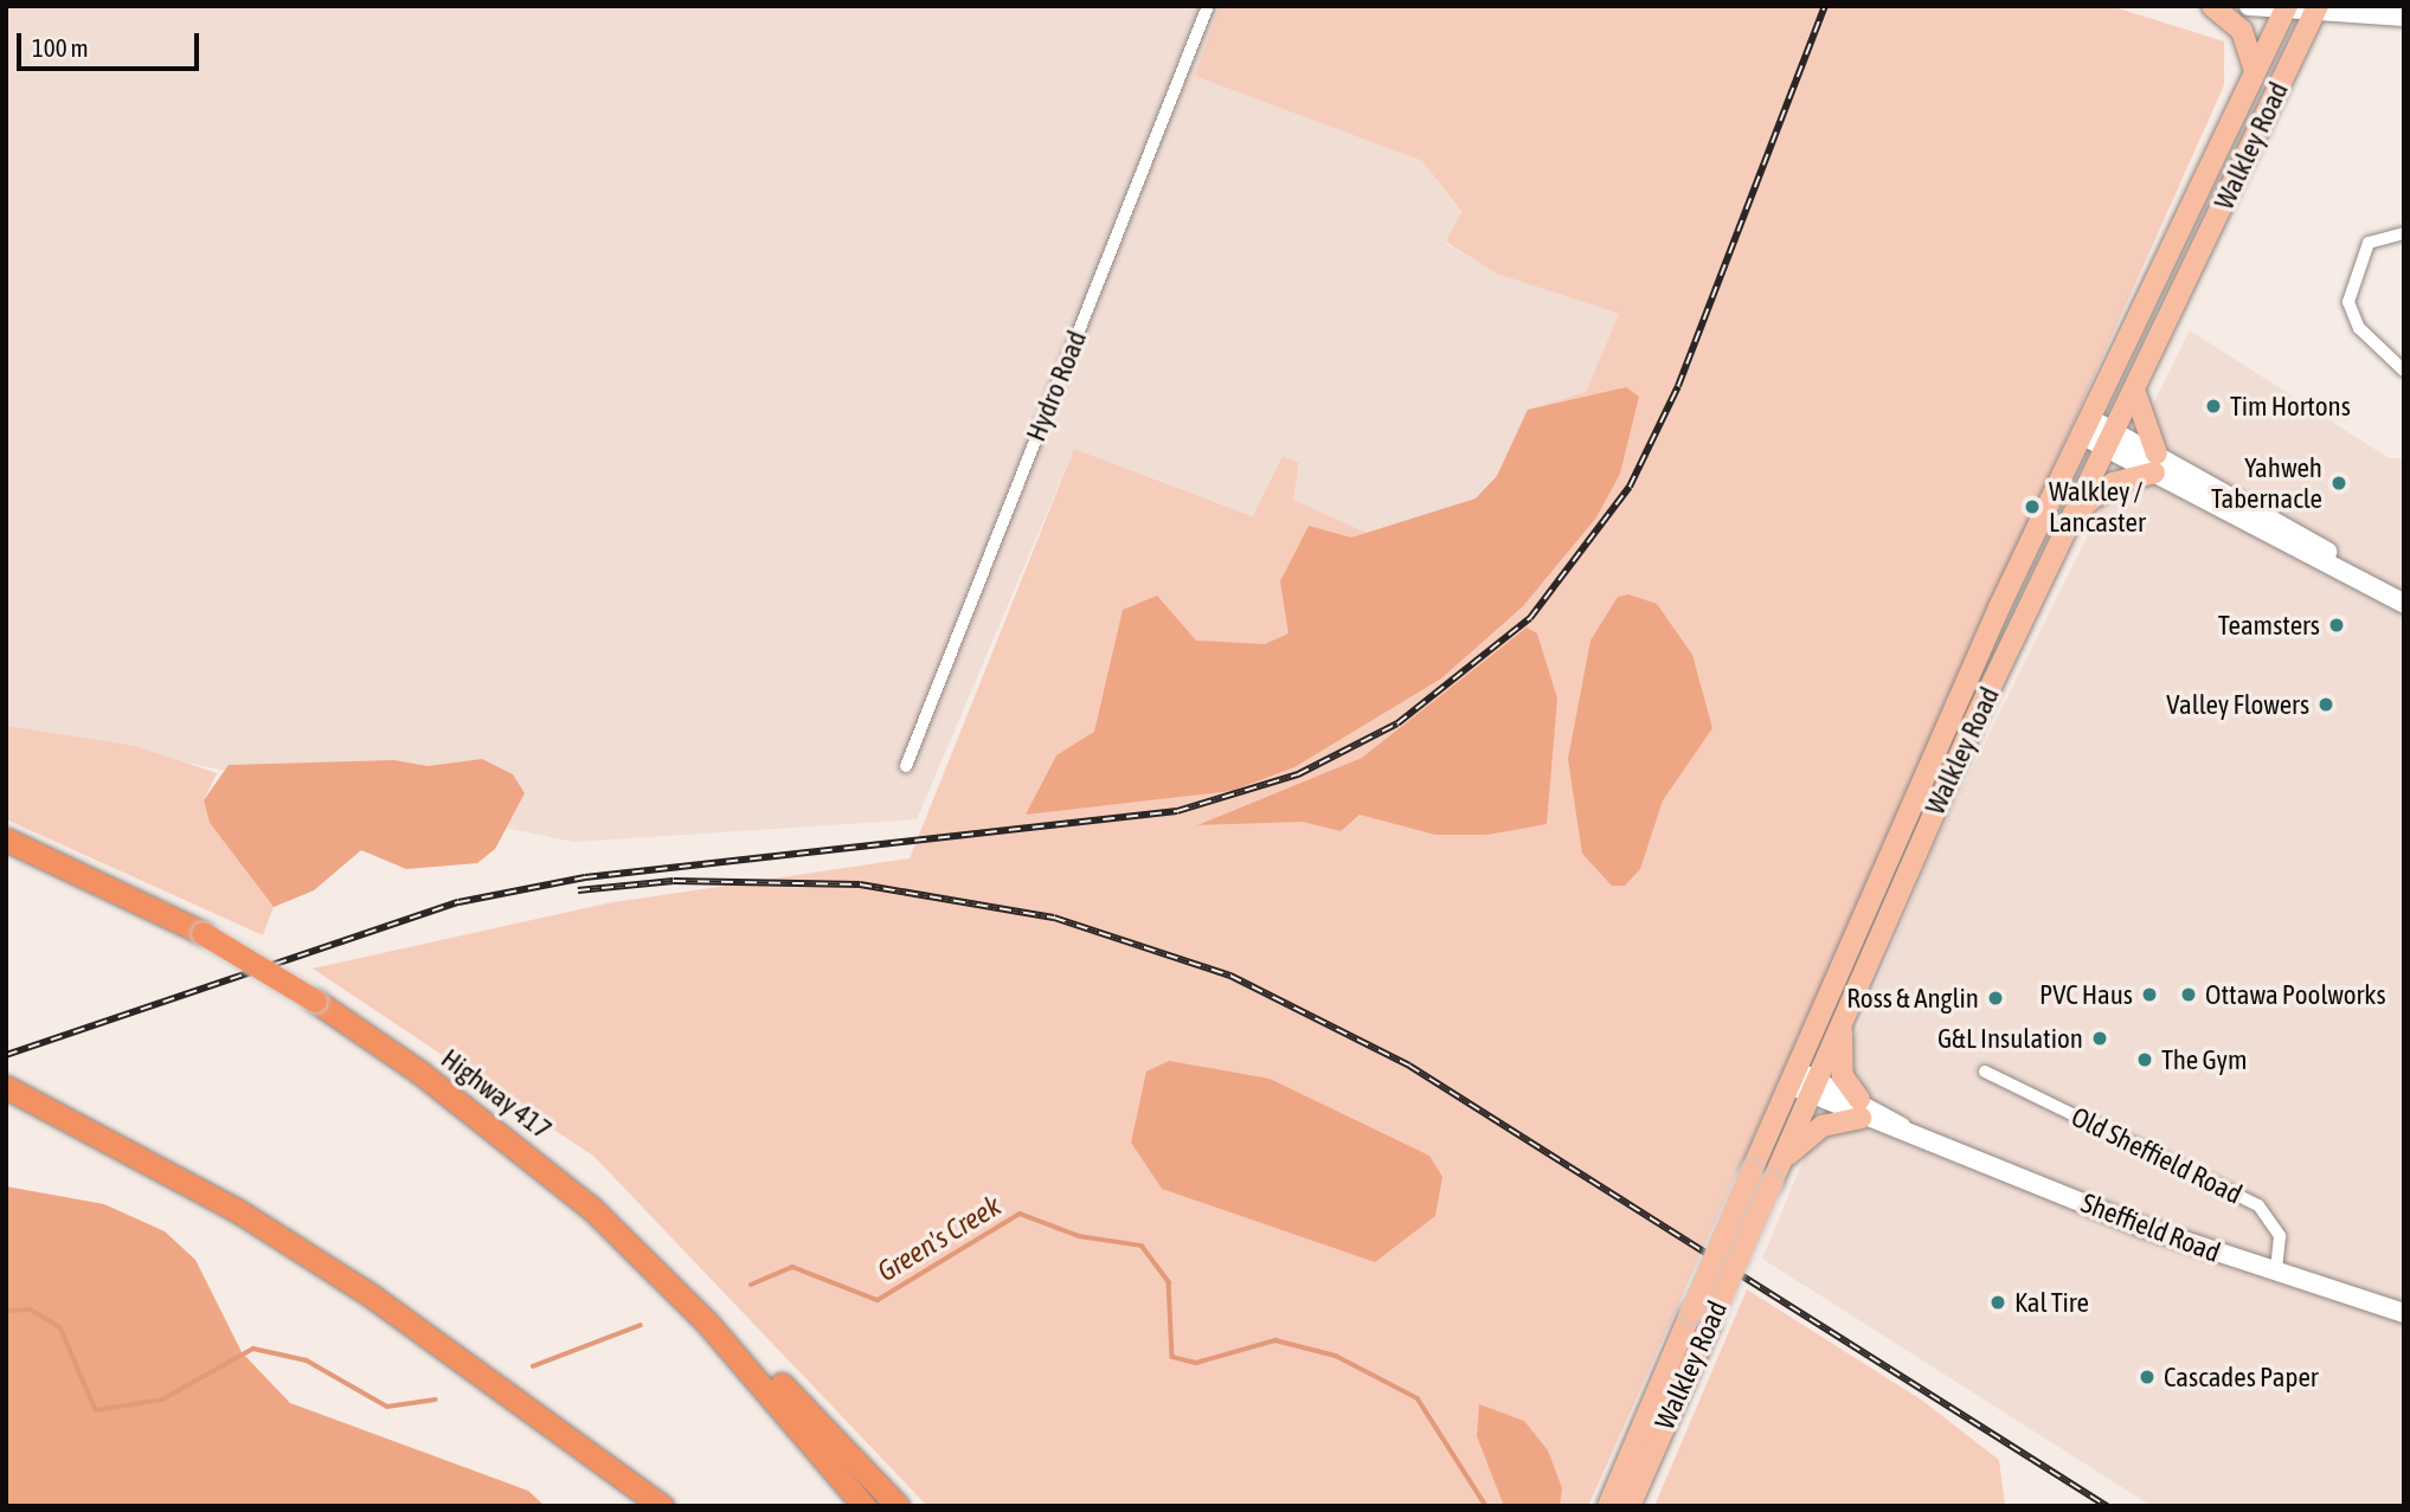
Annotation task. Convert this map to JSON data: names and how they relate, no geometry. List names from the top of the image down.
{
  "streets": {
    "highway": ["Highway 417"],
    "main road": ["Walkley Road"],
    "street": ["Hydro Road", "Old Sheffield Road", "Sheffield Road"]
  },
  "crossings": [
    ["Walkley Road", "Sheffield Road"],
    ["Old Sheffield Road", "Sheffield Road"]
  ],
  "water": ["Green's Creek"],
  "places": [
    "Tim Hortons",
    "Yahweh Tabernacle",
    "Walkley / Lancaster",
    "Teamsters",
    "Valley Flowers",
    "PVC Haus",
    "Ottawa Poolworks",
    "Ross & Anglin",
    "G&L Insulation",
    "The Gym",
    "Kal Tire",
    "Cascades Paper"
  ],
  "scale_bar": "100 m"
}
